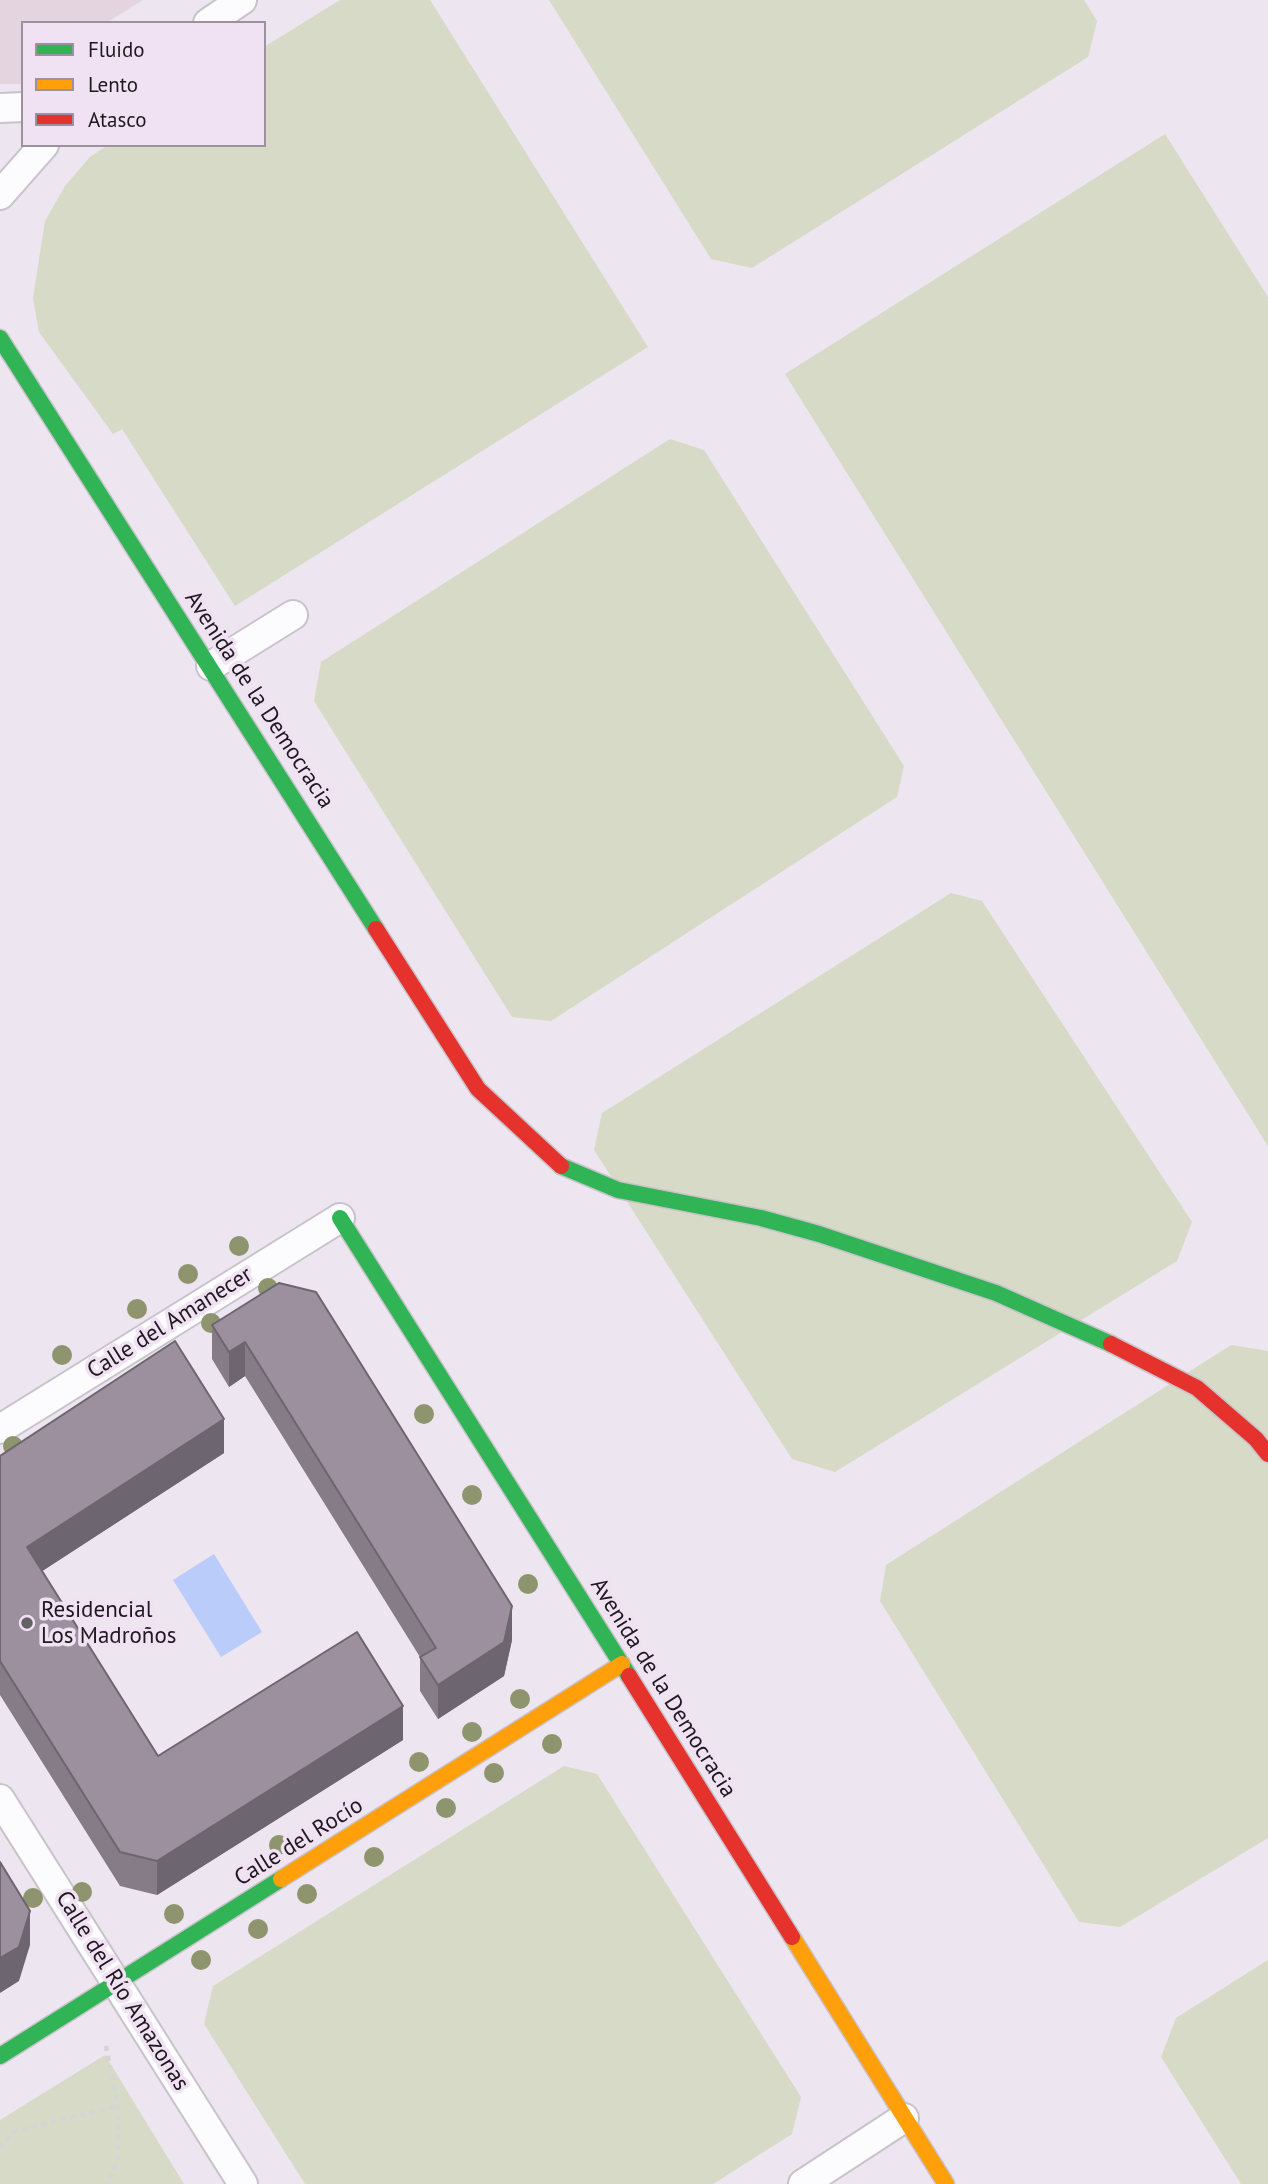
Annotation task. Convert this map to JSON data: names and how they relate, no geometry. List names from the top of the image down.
{
  "streets": {
    "street": [
      "Avenida de la Democracia",
      "Calle del Amanecer",
      "Calle del Rocío",
      "Calle del Río Amazonas"
    ]
  },
  "crossings": [
    ["Avenida de la Democracia", "Calle del Amanecer"],
    ["Avenida de la Democracia", "Calle del Rocío"],
    ["Calle del Rocío", "Calle del Río Amazonas"]
  ],
  "places": ["Residencial Los Madroños"],
  "legend": ["Fluido", "Lento", "Atasco"]
}
